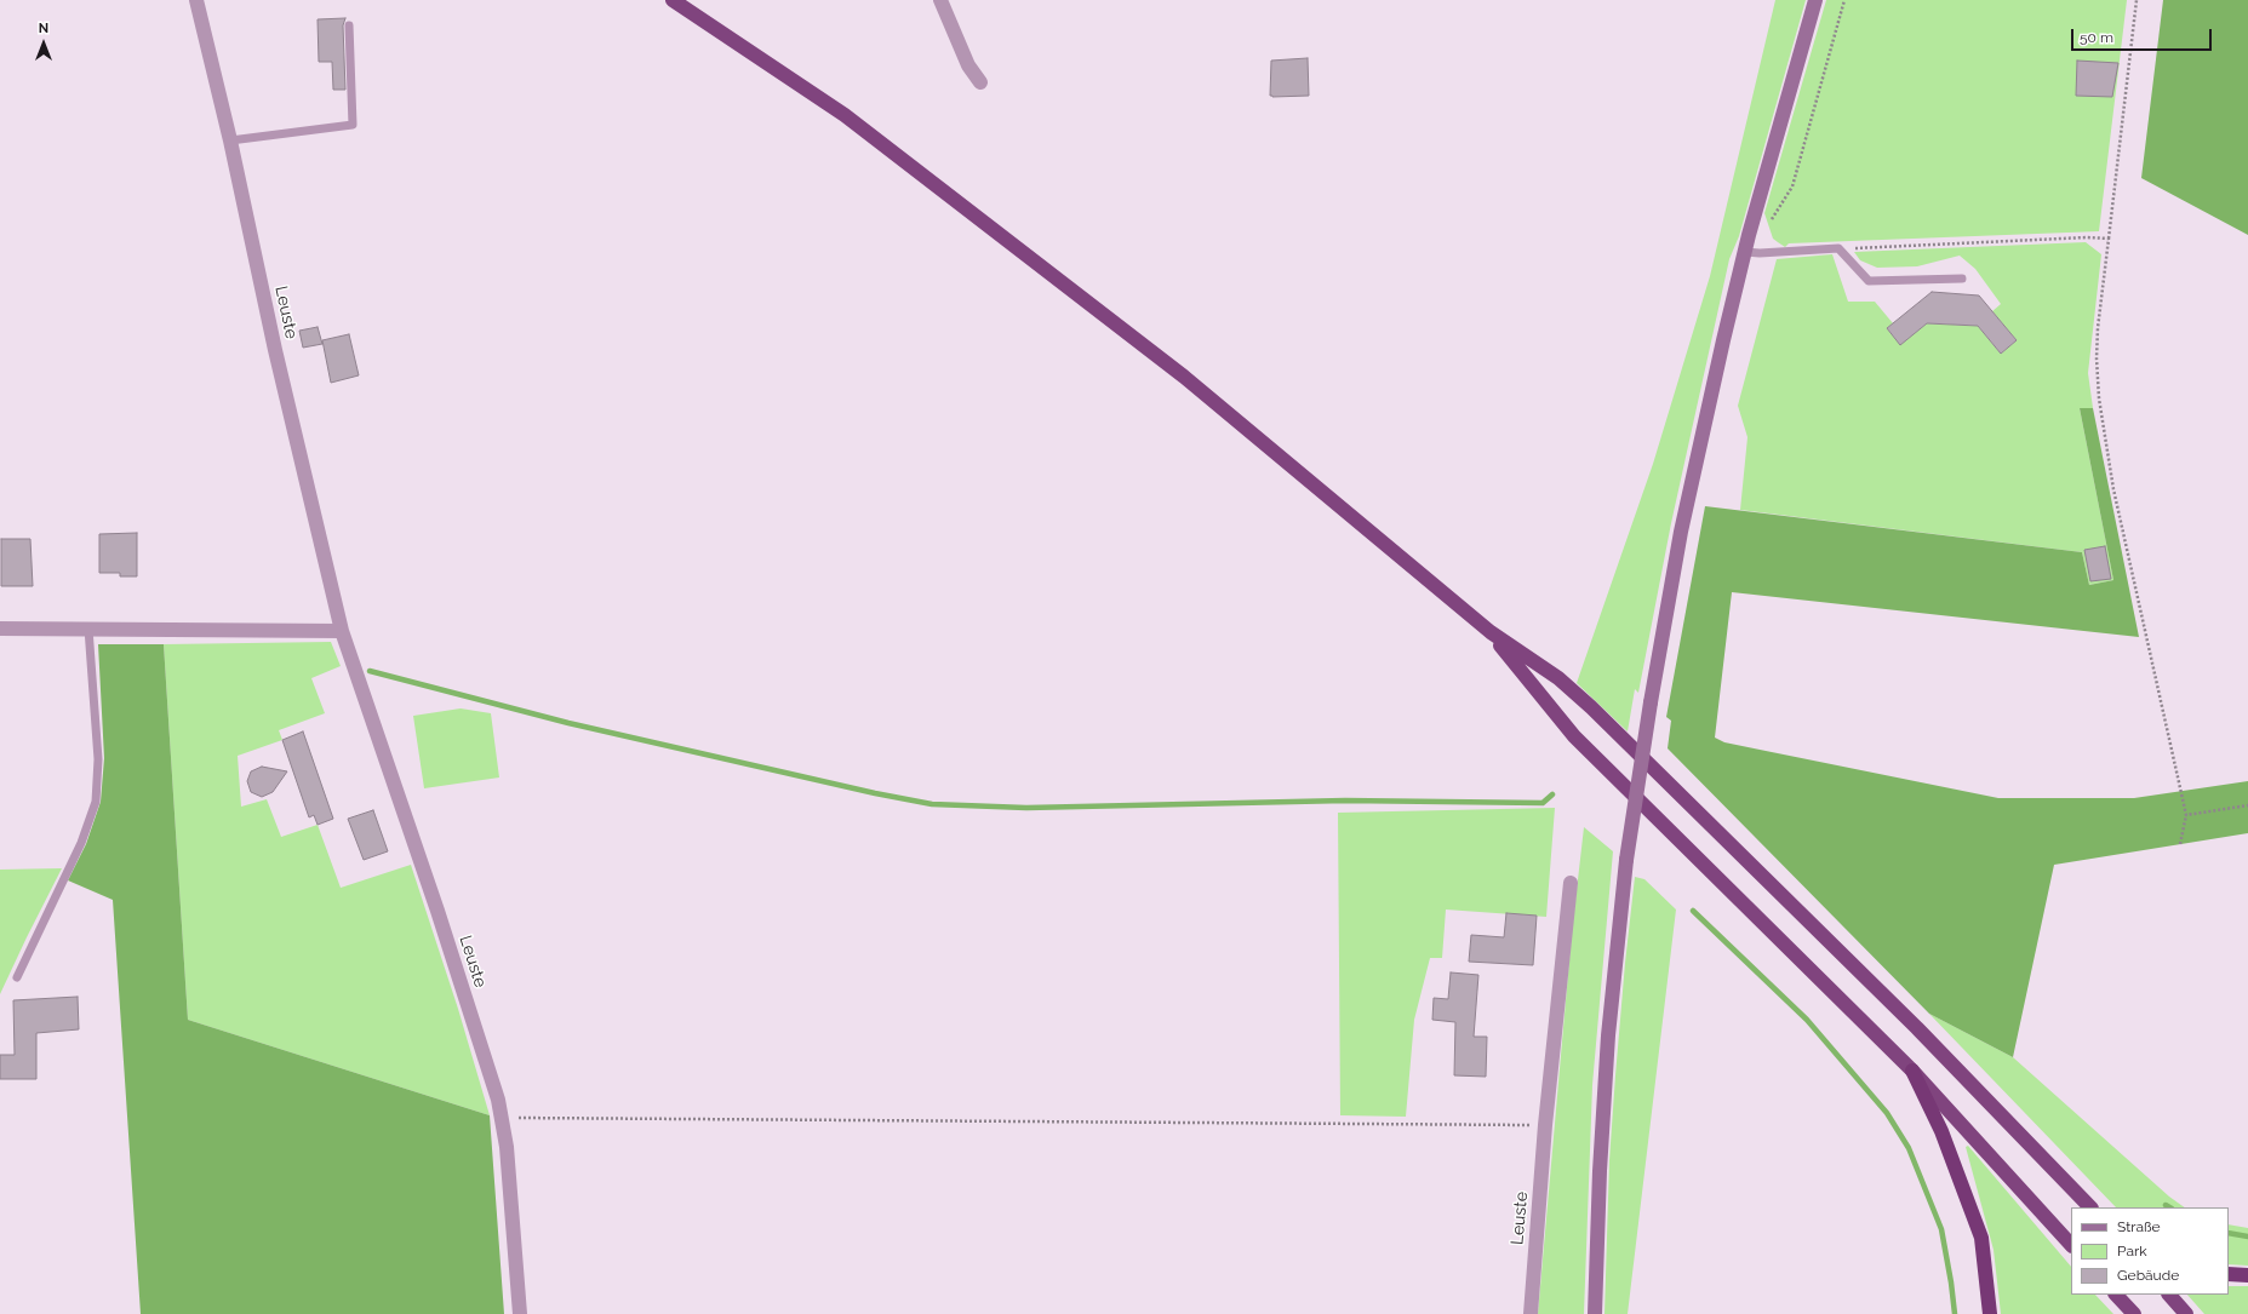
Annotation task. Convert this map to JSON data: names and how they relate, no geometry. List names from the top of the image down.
{
  "streets": {
    "street": ["Leuste"]
  },
  "legend": ["Straße", "Park", "Gebäude"],
  "scale_bar": "50 m",
  "north": "top"
}
